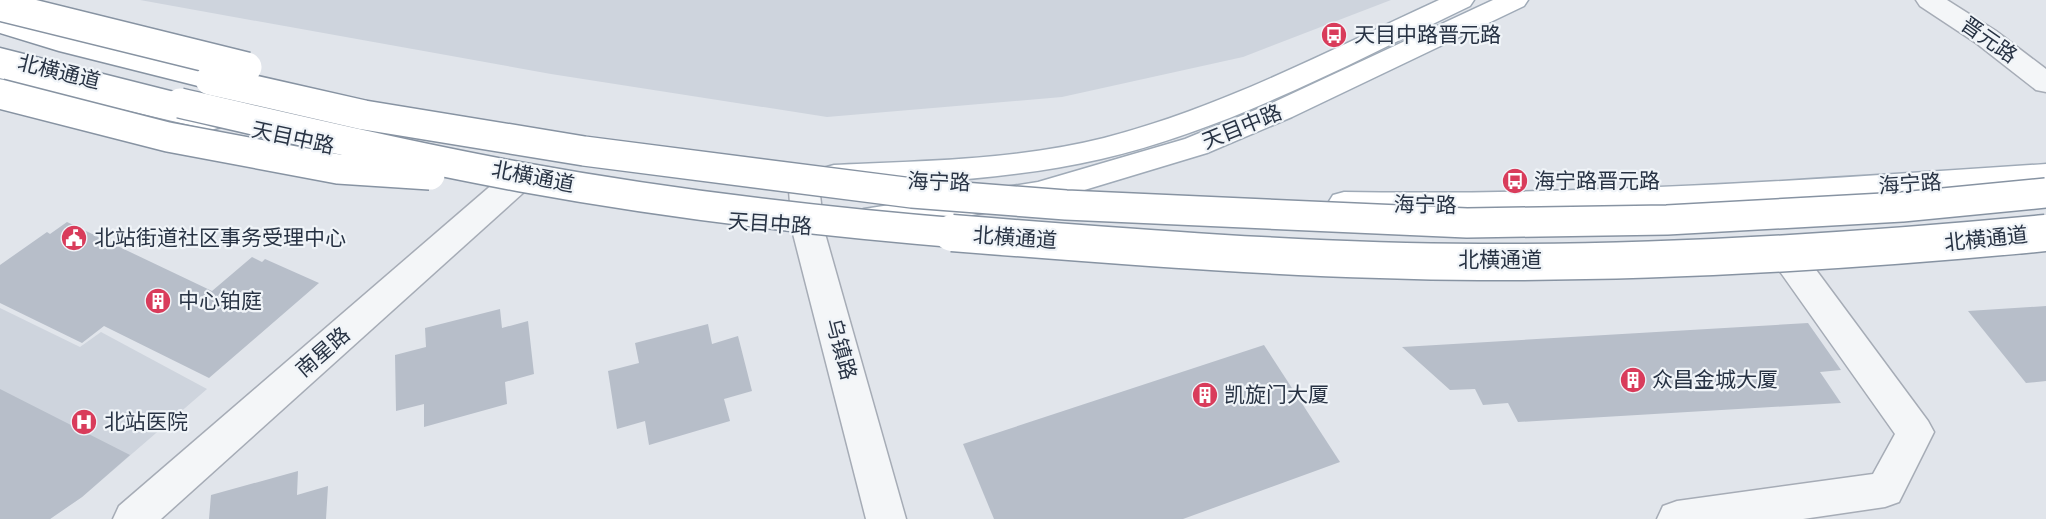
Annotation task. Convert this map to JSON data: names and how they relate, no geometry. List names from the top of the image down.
{
  "streets": {
    "main road": ["北横通道", "天目中路", "海宁路"],
    "street": ["晋元路", "乌镇路", "南星路"]
  },
  "crossings": [
    ["天目中路", "海宁路"],
    ["天目中路", "乌镇路"],
    ["天目中路", "南星路"],
    ["海宁路", "乌镇路"]
  ],
  "places": {
    "bus stop": ["天目中路晋元路", "海宁路晋元路"],
    "public building": ["北站街道社区事务受理中心"],
    "building": ["中心铂庭", "众昌金城大厦", "凯旋门大厦"],
    "hospital": ["北站医院"]
  }
}
